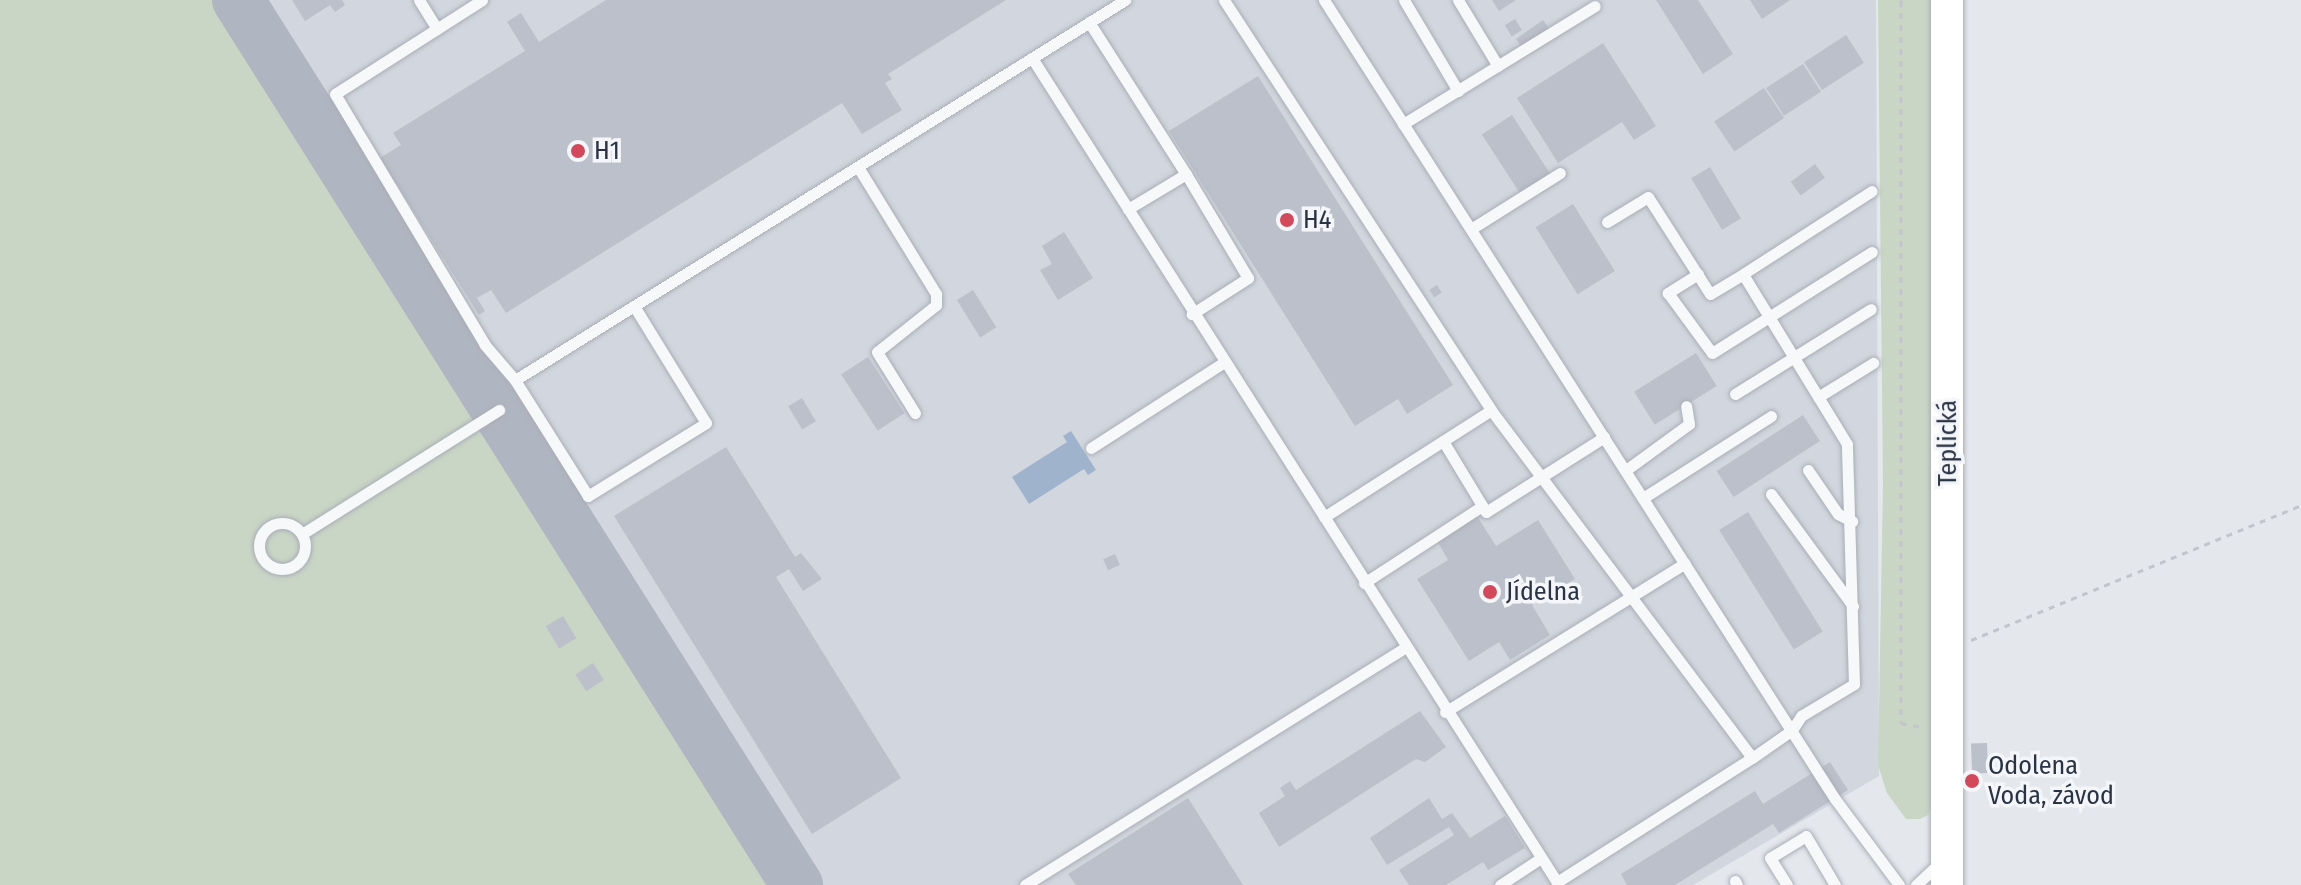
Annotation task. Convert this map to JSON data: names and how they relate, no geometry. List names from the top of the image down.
{
  "streets": {
    "main road": ["Teplická"]
  },
  "places": [
    "H1",
    "H4",
    "Jídelna",
    "Odolena Voda, závod"
  ]
}
